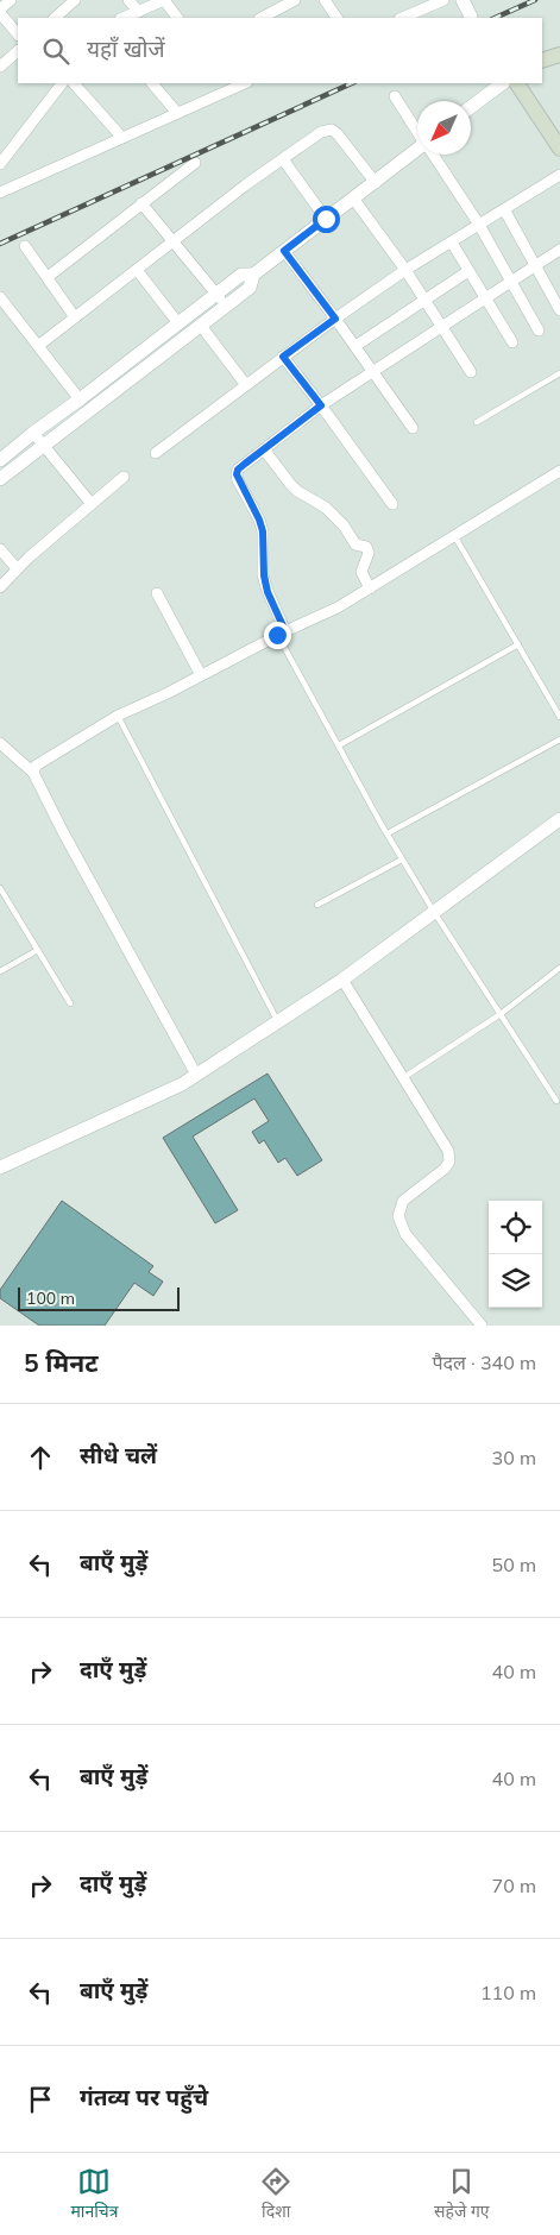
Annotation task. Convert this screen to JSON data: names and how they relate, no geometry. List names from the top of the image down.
{
  "scale_bar": "100 m",
  "north": "bottom left",
  "page": {
    "search": "यहाँ खोजें",
    "scale": "100 m",
    "heading": ["5 मिनट", "पैदल · 340 m"],
    "list": [
      ["सीधे चलें", "30 m"],
      ["बाएँ मुड़ें", "50 m"],
      ["दाएँ मुड़ें", "40 m"],
      ["बाएँ मुड़ें", "40 m"],
      ["दाएँ मुड़ें", "70 m"],
      ["बाएँ मुड़ें", "110 m"],
      "गंतव्य पर पहुँचे"
    ],
    "nav": ["मानचित्र", "दिशा", "सहेजे गए"]
  }
}
